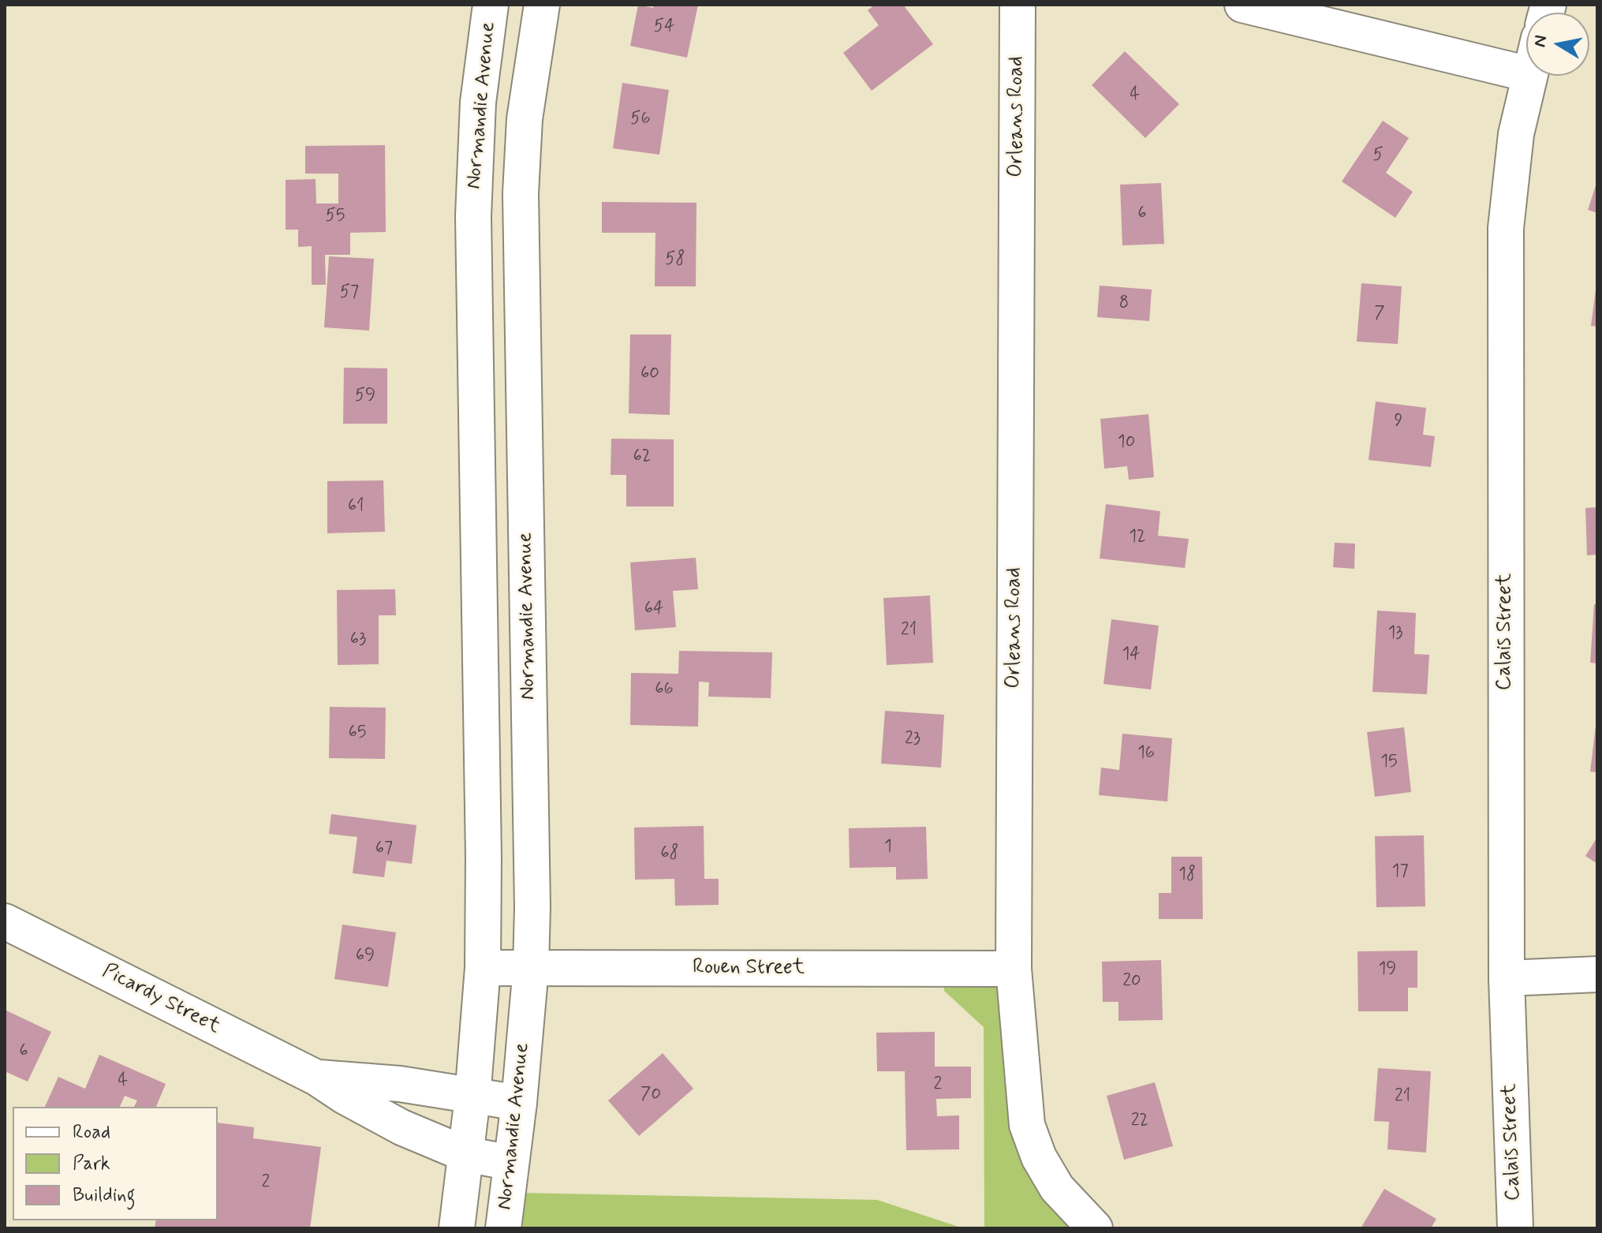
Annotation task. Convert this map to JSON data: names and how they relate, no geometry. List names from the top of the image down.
{
  "streets": {
    "street": [
      "Normandie Avenue",
      "Orleans Road",
      "Calais Street",
      "Rouen Street",
      "Picardy Street"
    ]
  },
  "crossings": [
    ["Normandie Avenue", "Rouen Street"],
    ["Normandie Avenue", "Picardy Street"],
    ["Orleans Road", "Rouen Street"]
  ],
  "house_numbers": [
    "54",
    "4",
    "56",
    "5",
    "6",
    "55",
    "58",
    "57",
    "8",
    "7",
    "60",
    "59",
    "9",
    "10",
    "62",
    "61",
    "12",
    "64",
    "21",
    "13",
    "63",
    "14",
    "66",
    "65",
    "23",
    "16",
    "15",
    "1",
    "67",
    "68",
    "17",
    "18",
    "69",
    "19",
    "20",
    "6",
    "4",
    "2",
    "70",
    "21",
    "22",
    "2"
  ],
  "legend": ["Road", "Park", "Building"],
  "north": "left"
}
